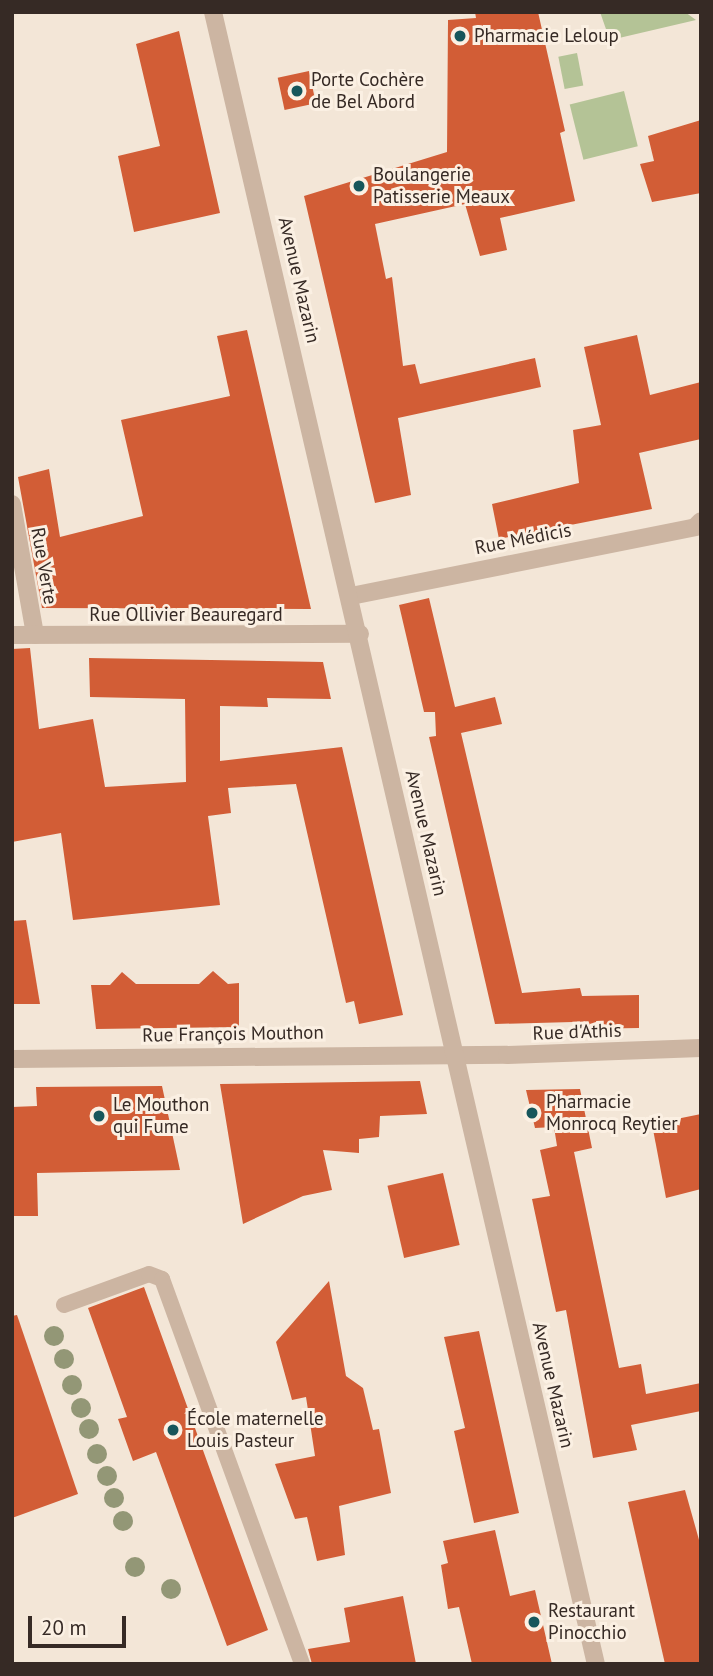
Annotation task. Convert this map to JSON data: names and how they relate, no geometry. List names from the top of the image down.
{
  "streets": {
    "street": [
      "Avenue Mazarin",
      "Rue Médicis",
      "Rue Verte",
      "Rue Ollivier Beauregard",
      "Rue d'Athis",
      "Rue François Mouthon"
    ]
  },
  "crossings": [
    ["Avenue Mazarin", "Rue Médicis"],
    ["Avenue Mazarin", "Rue Ollivier Beauregard"],
    ["Avenue Mazarin", "Rue d'Athis"],
    ["Avenue Mazarin", "Rue François Mouthon"],
    ["Rue Verte", "Rue Ollivier Beauregard"],
    ["Rue d'Athis", "Rue François Mouthon"]
  ],
  "places": [
    "Pharmacie Leloup",
    "Porte Cochère de Bel Abord",
    "Boulangerie Patisserie Meaux",
    "Pharmacie Monrocq Reytier",
    "Le Mouthon qui Fume",
    "École maternelle Louis Pasteur",
    "Restaurant Pinocchio"
  ],
  "scale_bar": "20 m"
}
